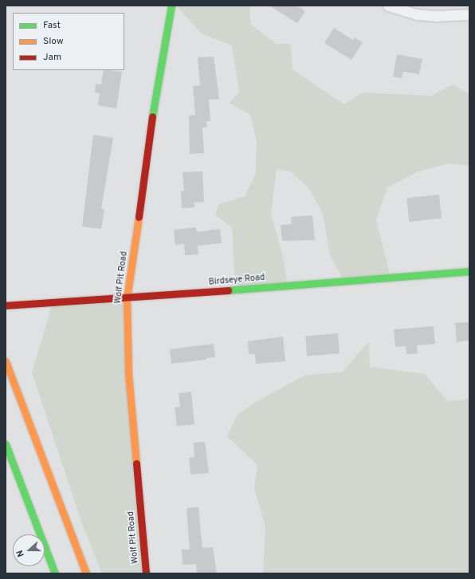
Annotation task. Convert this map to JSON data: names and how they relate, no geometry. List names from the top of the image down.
{
  "streets": {
    "main road": ["Wolf Pit Road", "Birdseye Road"]
  },
  "crossings": [
    ["Wolf Pit Road", "Birdseye Road"]
  ],
  "legend": ["Fast", "Slow", "Jam"],
  "north": "left"
}
